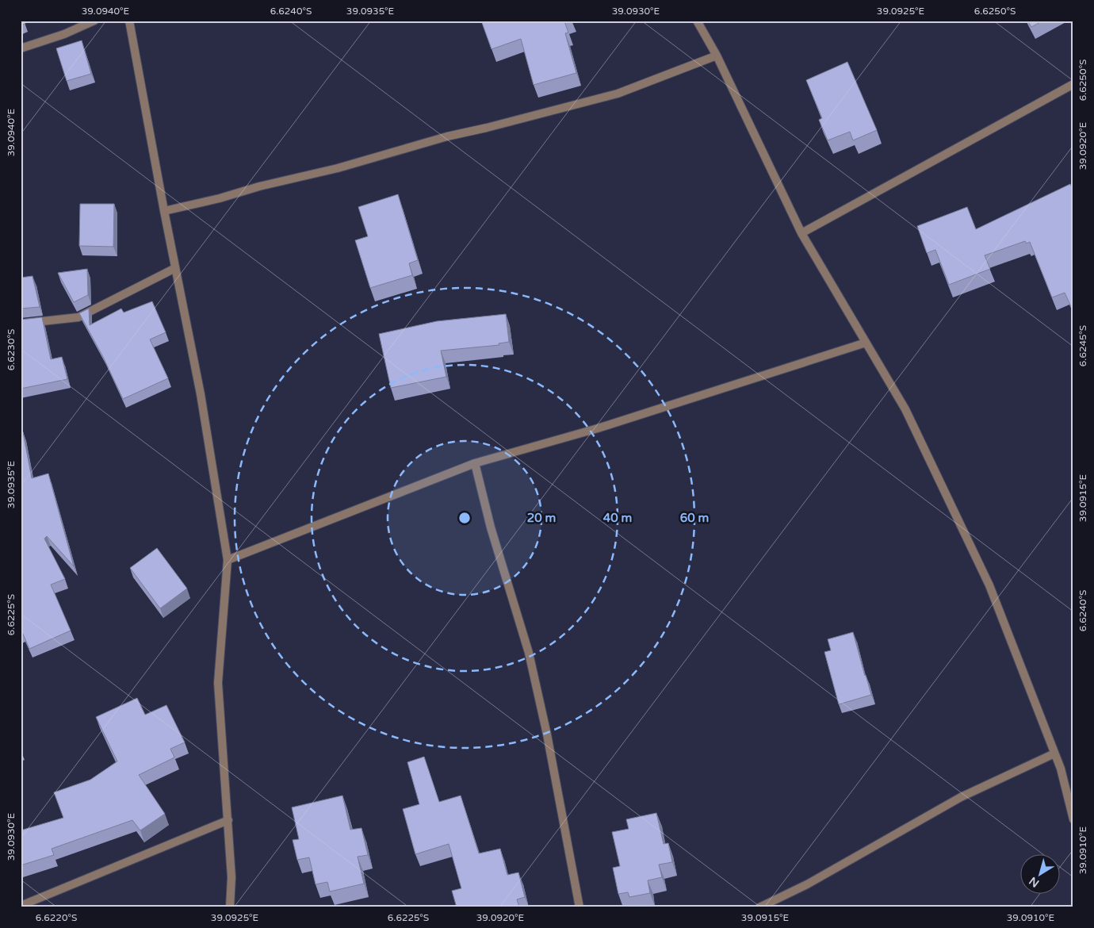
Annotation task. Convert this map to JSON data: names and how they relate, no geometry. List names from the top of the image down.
{
  "north": "bottom left",
  "coordinates": [
    "39.0940°E",
    "6.6240°S",
    "39.0935°E",
    "39.0930°E",
    "39.0925°E",
    "6.6250°S",
    "39.0920°E",
    "6.6245°S",
    "6.6230°S",
    "39.0915°E",
    "6.6225°S",
    "39.0910°E",
    "6.6220°S"
  ],
  "rings": ["20 m", "40 m", "60 m"]
}
